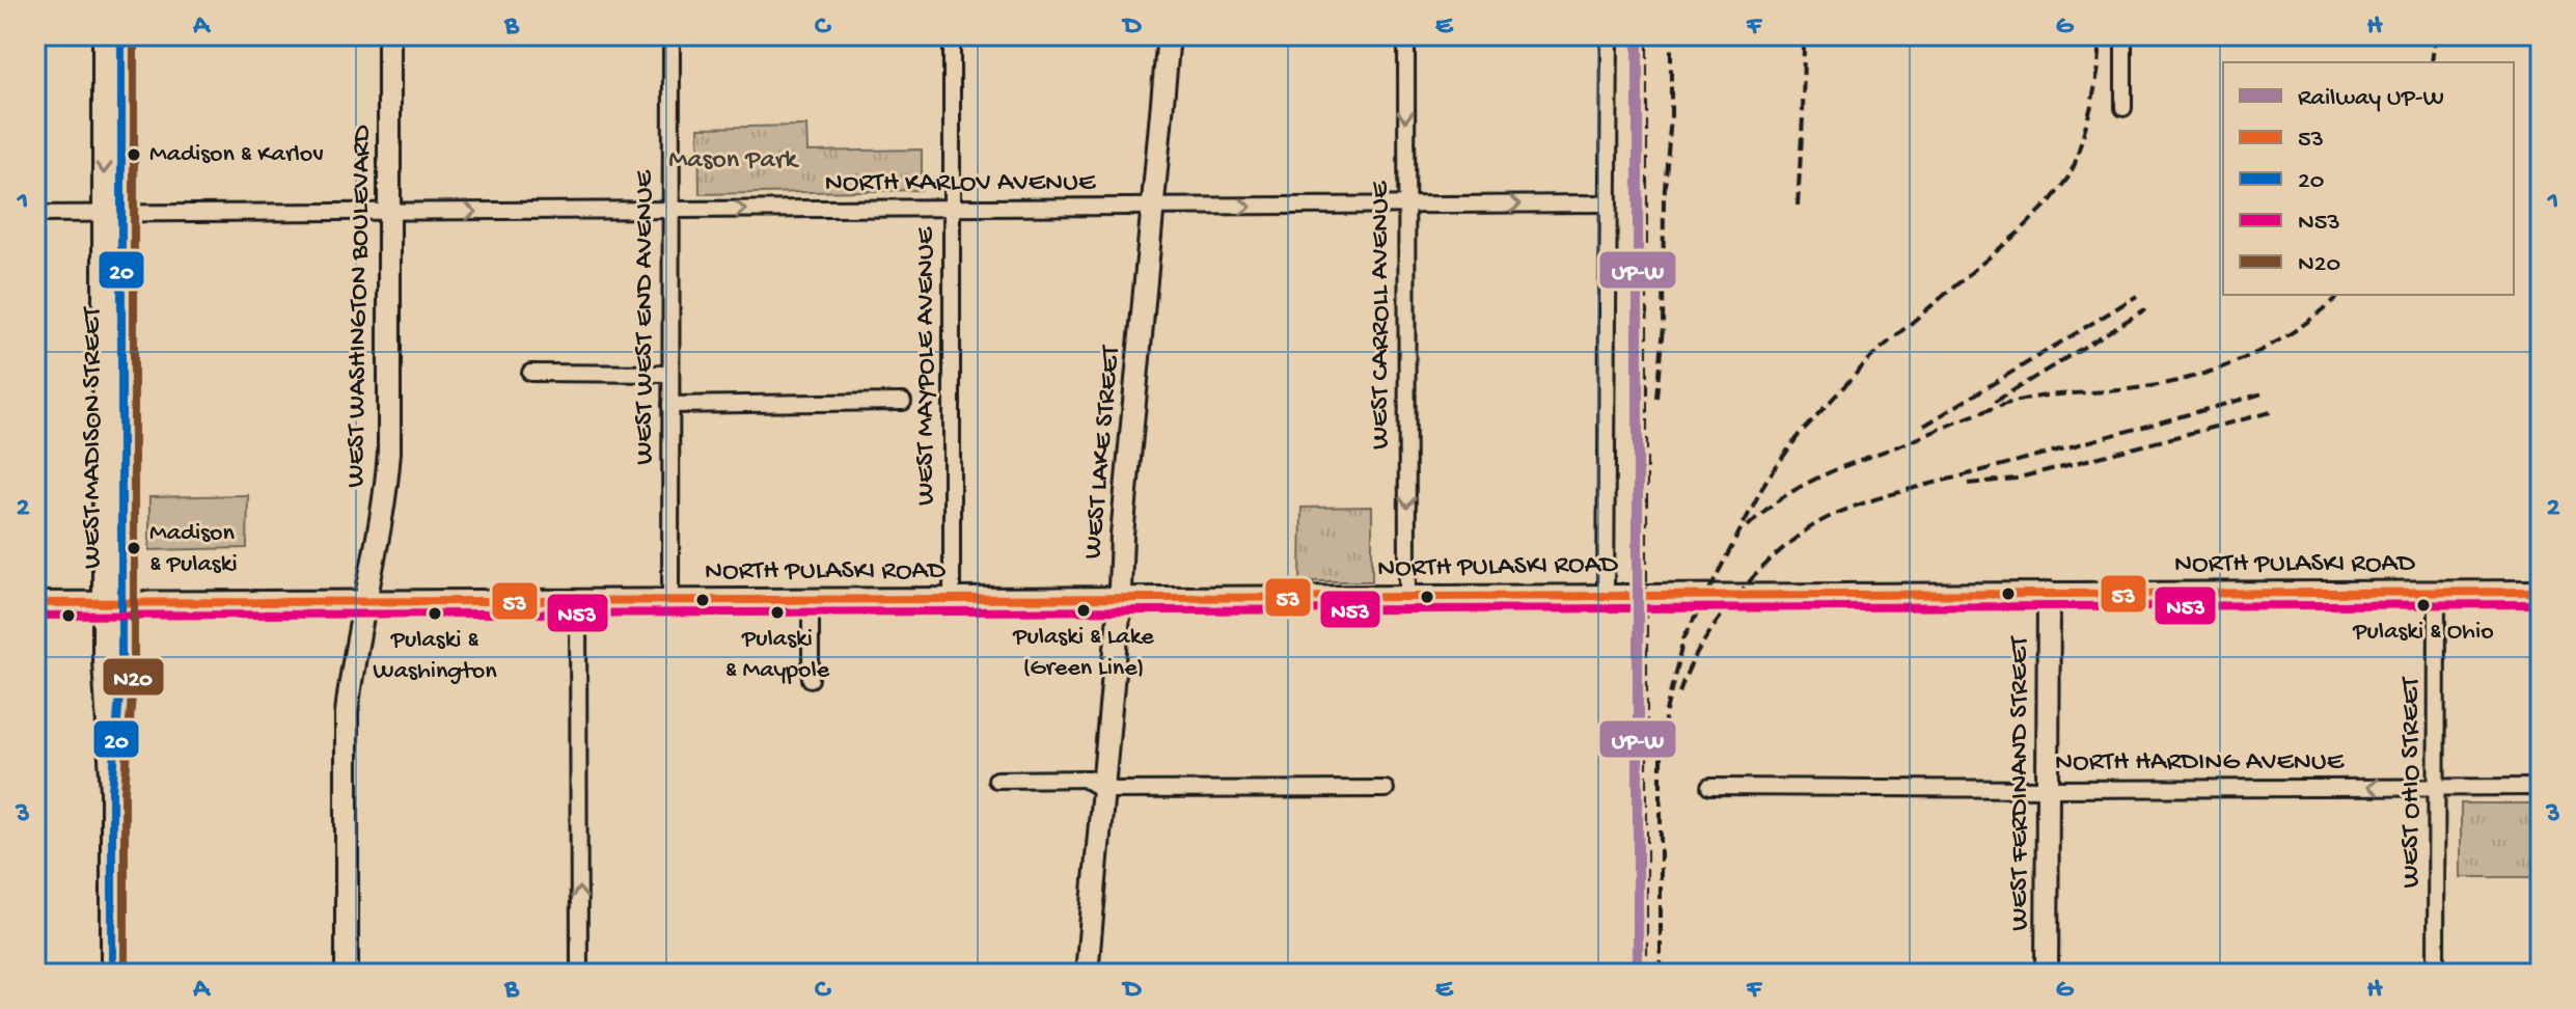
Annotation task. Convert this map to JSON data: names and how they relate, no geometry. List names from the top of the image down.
{
  "streets": {
    "main road": [
      "WEST WASHINGTON BOULEVARD",
      "WEST MADISON STREET",
      "WEST LAKE STREET",
      "NORTH PULASKI ROAD",
      "WEST FERDINAND STREET"
    ],
    "street": [
      "NORTH KARLOV AVENUE",
      "WEST CARROLL AVENUE",
      "WEST WEST END AVENUE",
      "WEST MAYPOLE AVENUE",
      "NORTH HARDING AVENUE",
      "WEST OHIO STREET"
    ]
  },
  "crossings": [
    ["NORTH KARLOV AVENUE", "WEST WASHINGTON BOULEVARD"],
    ["NORTH KARLOV AVENUE", "WEST CARROLL AVENUE"],
    ["NORTH KARLOV AVENUE", "WEST WEST END AVENUE"],
    ["NORTH KARLOV AVENUE", "WEST MAYPOLE AVENUE"],
    ["NORTH KARLOV AVENUE", "WEST MADISON STREET"],
    ["NORTH KARLOV AVENUE", "WEST LAKE STREET"],
    ["WEST WASHINGTON BOULEVARD", "NORTH PULASKI ROAD"],
    ["WEST CARROLL AVENUE", "NORTH PULASKI ROAD"],
    ["WEST WEST END AVENUE", "NORTH PULASKI ROAD"],
    ["WEST MAYPOLE AVENUE", "NORTH PULASKI ROAD"],
    ["WEST MADISON STREET", "NORTH PULASKI ROAD"],
    ["WEST LAKE STREET", "NORTH PULASKI ROAD"],
    ["NORTH PULASKI ROAD", "WEST OHIO STREET"],
    ["NORTH PULASKI ROAD", "WEST FERDINAND STREET"],
    ["NORTH HARDING AVENUE", "WEST OHIO STREET"],
    ["NORTH HARDING AVENUE", "WEST FERDINAND STREET"]
  ],
  "one_way": ["NORTH KARLOV AVENUE", "WEST CARROLL AVENUE", "NORTH HARDING AVENUE"],
  "parks": ["Mason Park"],
  "places": [
    "Madison & Karlov",
    "Madison & Pulaski",
    "Pulaski & Ohio",
    "Pulaski & Lake (Green Line)",
    "Pulaski & Maypole",
    "Pulaski & Washington"
  ],
  "lines": [
    "rail line UP-W",
    "transit line 20",
    "transit line N20",
    "transit line 53",
    "transit line N53"
  ],
  "legend": [
    "Railway UP-W",
    "53",
    "20",
    "N53",
    "N20"
  ],
  "grid": {
    "columns": [
      "A",
      "B",
      "C",
      "D",
      "E",
      "F",
      "G",
      "H"
    ],
    "rows": ["1", "2", "3"]
  }
}
